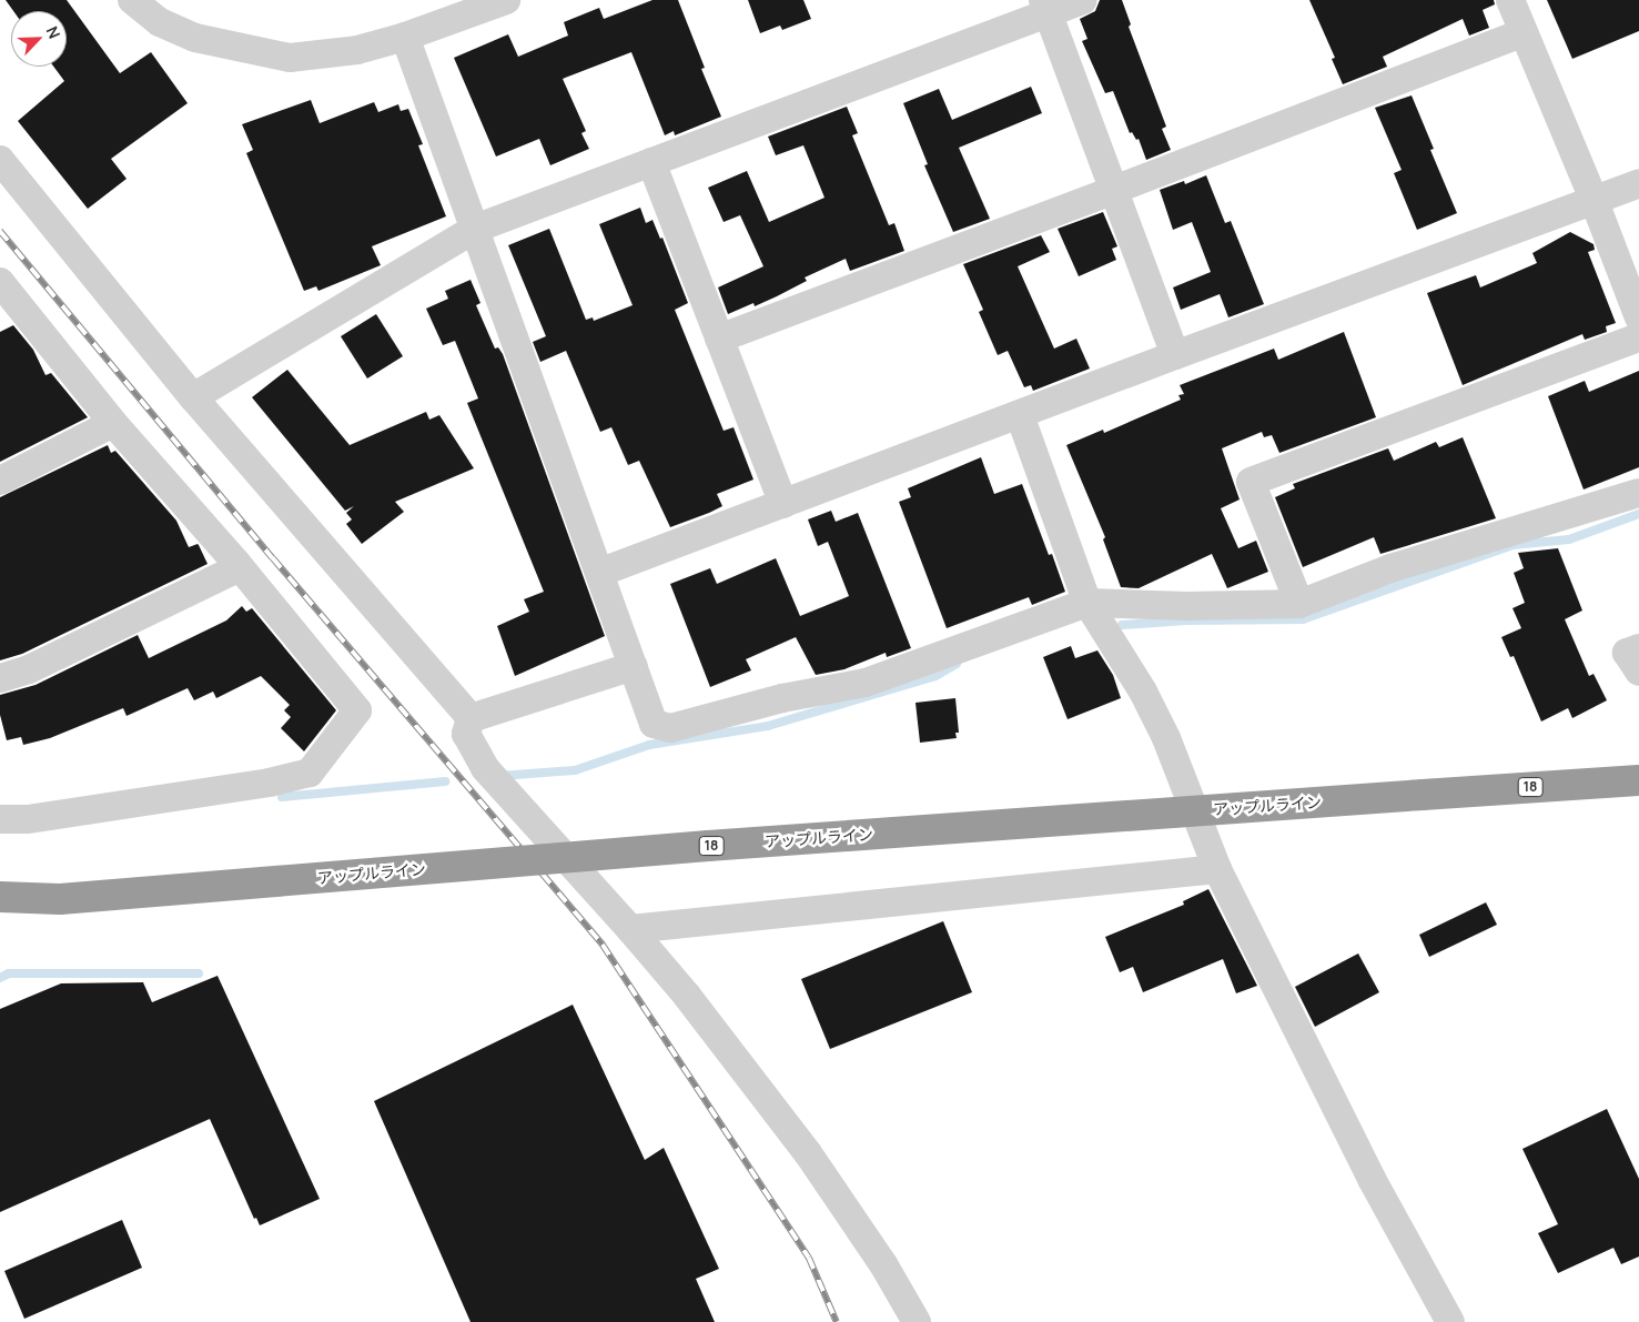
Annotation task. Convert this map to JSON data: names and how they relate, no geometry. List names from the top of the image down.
{
  "streets": {
    "highway": ["18", "アップルライン"]
  },
  "north": "top right"
}
